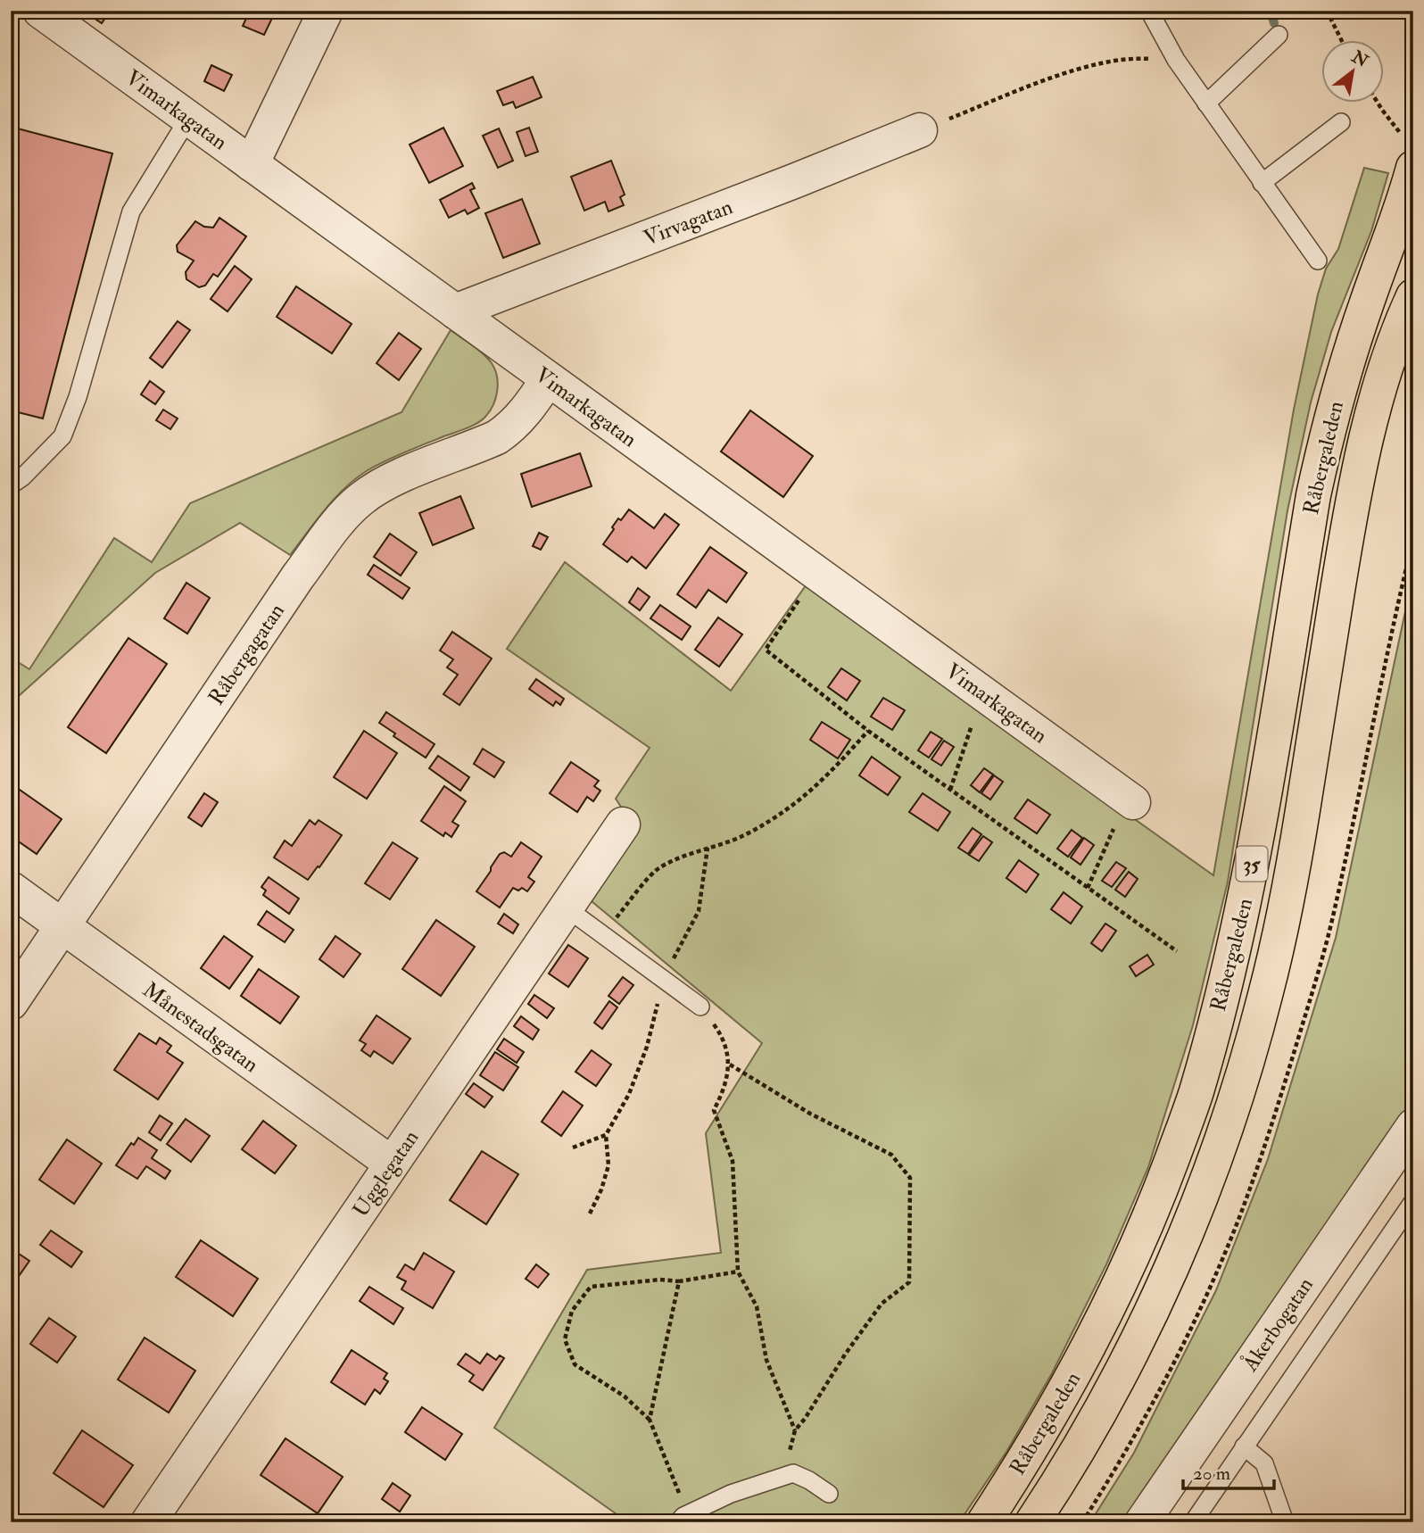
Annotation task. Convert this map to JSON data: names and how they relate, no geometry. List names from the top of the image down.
{
  "streets": {
    "main road": ["Råbergaleden", "35"],
    "street": [
      "Vimarkagatan",
      "Virvagatan",
      "Råbergagatan",
      "Månestadsgatan",
      "Ugglegatan",
      "Åkerbogatan"
    ]
  },
  "crossings": [
    ["Vimarkagatan", "Virvagatan"],
    ["Vimarkagatan", "Råbergagatan"],
    ["Råbergagatan", "Månestadsgatan"],
    ["Månestadsgatan", "Ugglegatan"]
  ],
  "scale_bar": "20 m",
  "north": "top right"
}
